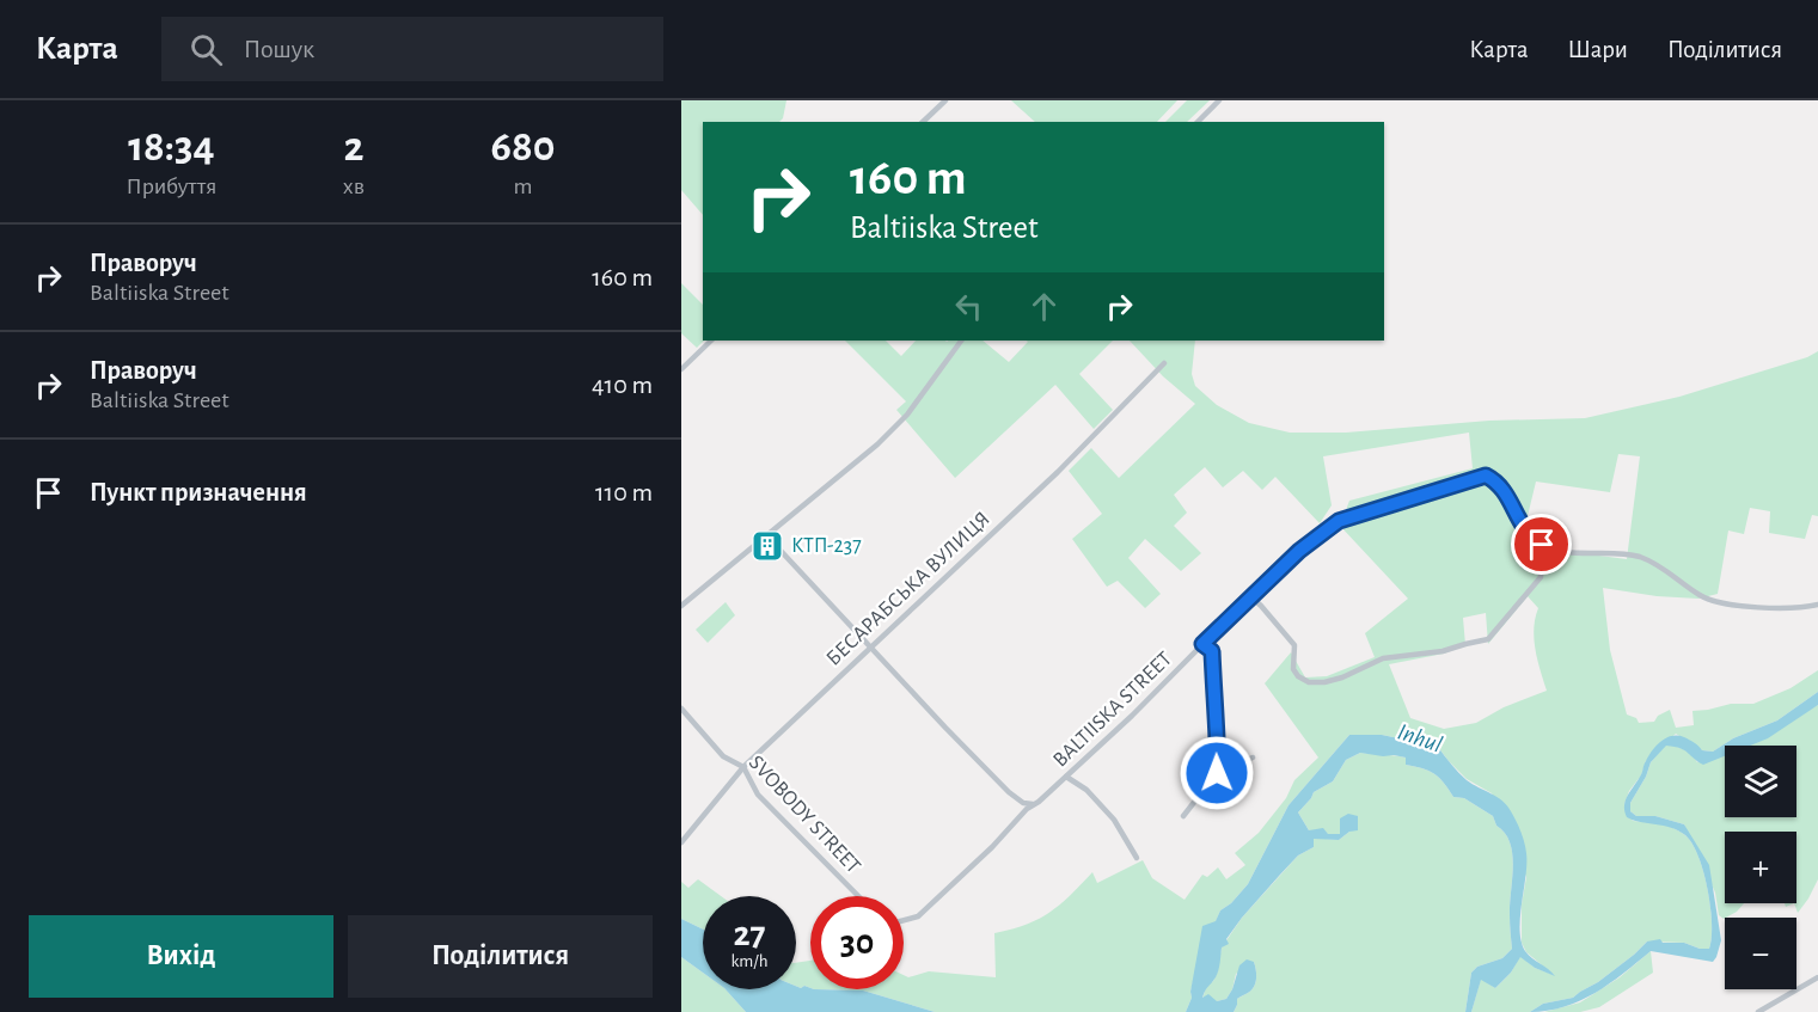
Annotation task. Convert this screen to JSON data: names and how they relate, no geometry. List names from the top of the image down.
{
  "streets": {
    "street": ["БЕСАРАБСЬКА ВУЛИЦЯ", "BALTIISKA STREET", "SVOBODY STREET"]
  },
  "crossings": [
    ["БЕСАРАБСЬКА ВУЛИЦЯ", "SVOBODY STREET"]
  ],
  "water": ["Inhul"],
  "places": {
    "building": ["КТП-237"]
  },
  "page": {
    "header": "Карта",
    "search": "Пошук",
    "nav": ["Карта", "Шари", "Поділитися"],
    "eta": [
      "18:34",
      "Прибуття",
      "2",
      "хв",
      "680",
      "m"
    ],
    "turn": ["160 m", "Baltiiska Street"],
    "list": [
      {
        "name": "Праворуч",
        "note": "Baltiiska Street",
        "value": "160 m"
      },
      {
        "name": "Праворуч",
        "note": "Baltiiska Street",
        "value": "410 m"
      },
      {
        "name": "Пункт призначення",
        "value": "110 m"
      }
    ],
    "map_buttons": ["+", "−"],
    "speed": "27 km/h",
    "limit": "30",
    "buttons": ["Вихід", "Поділитися"]
  }
}
